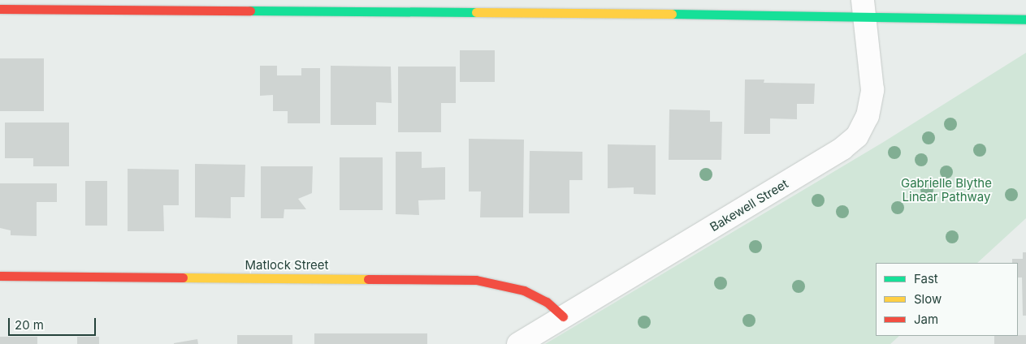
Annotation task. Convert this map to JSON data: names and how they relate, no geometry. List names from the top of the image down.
{
  "streets": {
    "street": ["Bakewell Street", "Matlock Street"]
  },
  "crossings": [
    ["Bakewell Street", "Matlock Street"]
  ],
  "parks": ["Gabrielle Blythe Linear Pathway"],
  "legend": ["Fast", "Slow", "Jam"],
  "scale_bar": "20 m"
}
